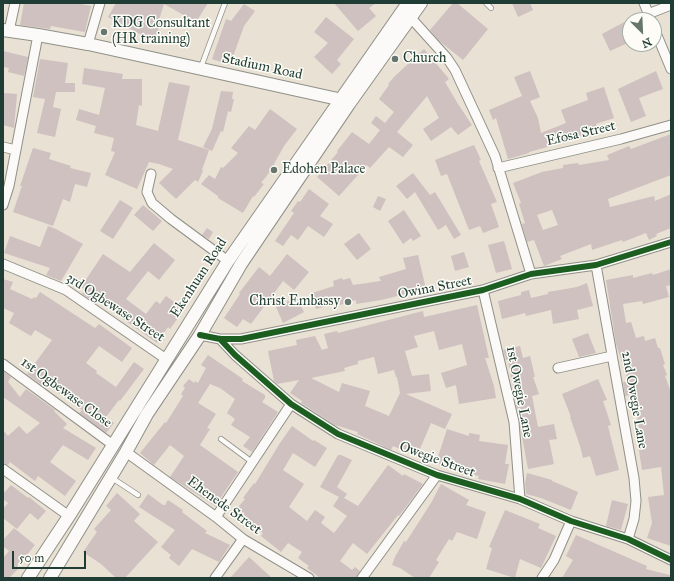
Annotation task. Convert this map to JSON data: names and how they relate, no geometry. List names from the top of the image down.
{
  "streets": {
    "main road": ["Stadium Road", "Ekenhuan Road"],
    "street": [
      "Efosa Street",
      "Owina Street",
      "3rd Ogbewase Street",
      "1st Owegie Lane",
      "1st Ogbewase Close",
      "2nd Owegie Lane",
      "Owegie Street",
      "Ehenede Street"
    ]
  },
  "crossings": [
    ["Stadium Road", "Ekenhuan Road"],
    ["Ekenhuan Road", "Owina Street"],
    ["Ekenhuan Road", "3rd Ogbewase Street"],
    ["Ekenhuan Road", "1st Ogbewase Close"],
    ["Ekenhuan Road", "Ehenede Street"],
    ["Owina Street", "1st Owegie Lane"],
    ["Owina Street", "2nd Owegie Lane"],
    ["Owina Street", "Owegie Street"],
    ["1st Owegie Lane", "Owegie Street"],
    ["2nd Owegie Lane", "Owegie Street"]
  ],
  "places": [
    "KDG Consultant (HR training)",
    "Church",
    "Edohen Palace",
    "Christ Embassy"
  ],
  "scale_bar": "50 m",
  "north": "bottom right"
}
